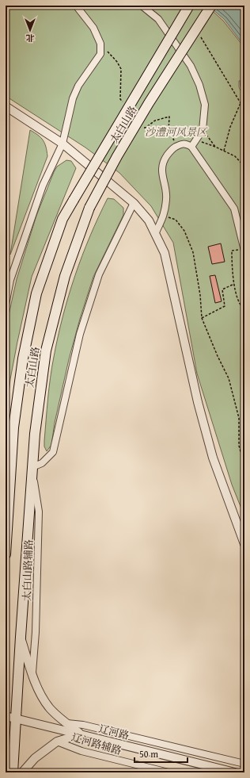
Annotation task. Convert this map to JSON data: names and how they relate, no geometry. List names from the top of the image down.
{
  "streets": {
    "main road": ["太白山路"],
    "street": ["太白山路辅路", "辽河路", "辽河路辅路"]
  },
  "crossings": [
    ["太白山路", "太白山路辅路"],
    ["太白山路", "辽河路"]
  ],
  "parks": ["沙澧河风景区"],
  "scale_bar": "50 m",
  "north": "bottom"
}
